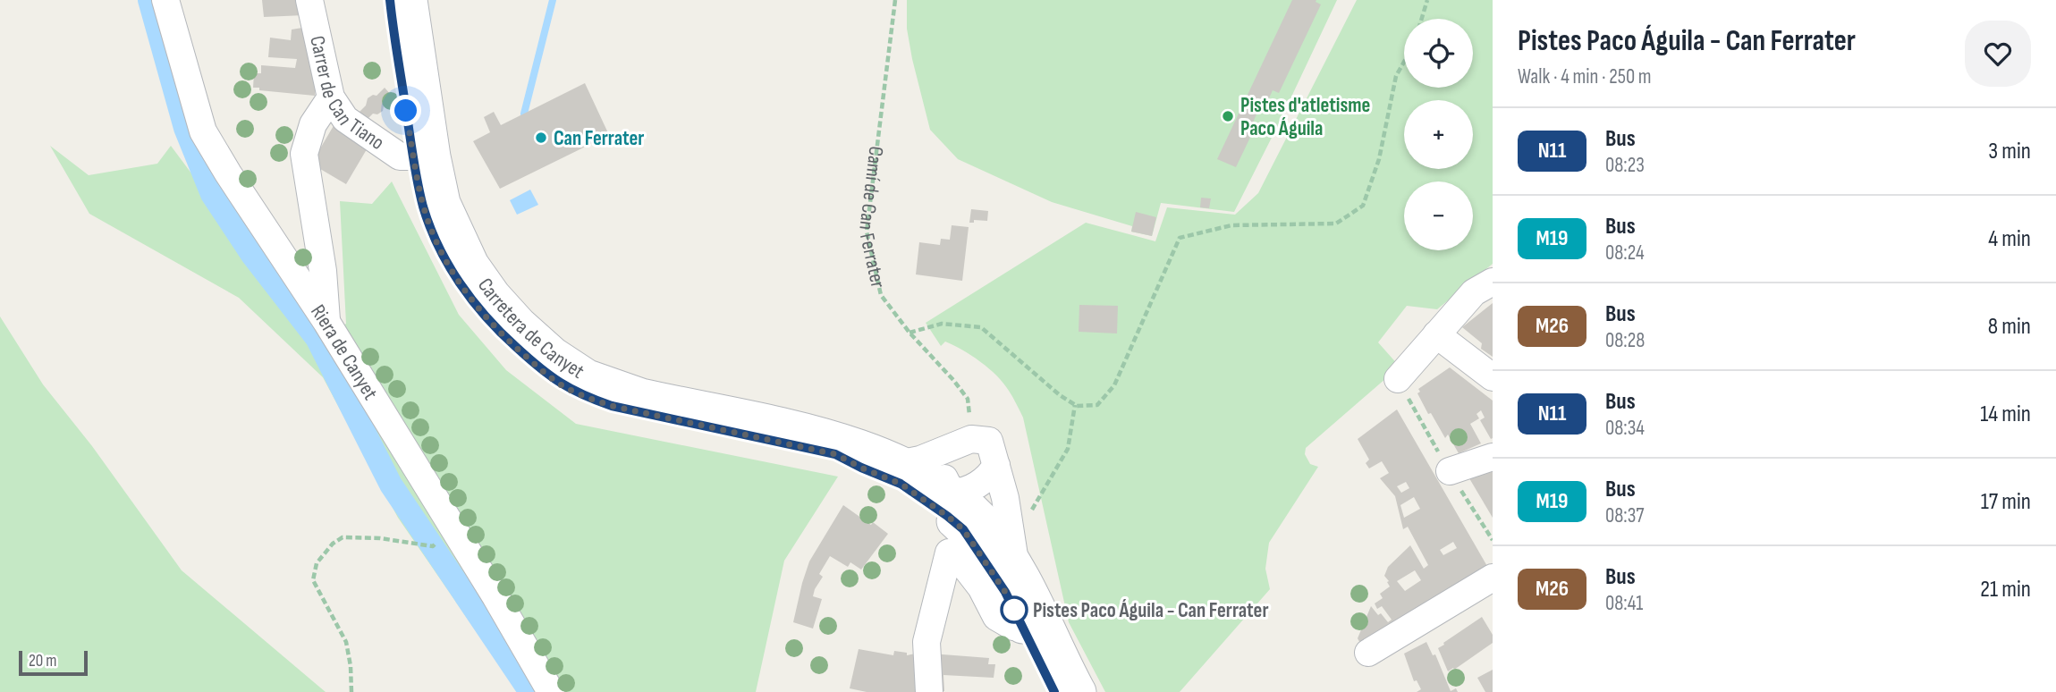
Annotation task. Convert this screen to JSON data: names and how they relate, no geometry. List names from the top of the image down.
{
  "streets": {
    "street": ["Carrer de Can Tiano", "Carretera de Canyet", "Riera de Canyet"],
    "path": ["Camí de Can Ferrater"]
  },
  "crossings": [
    ["Carrer de Can Tiano", "Carretera de Canyet"]
  ],
  "places": ["Pistes d'atletisme Paco Águila", "Can Ferrater", "Pistes Paco Águila - Can Ferrater"],
  "lines": ["bus line N11"],
  "scale_bar": "20 m",
  "page": {
    "heading": ["Pistes Paco Águila - Can Ferrater", "Walk · 4 min · 250 m"],
    "map_buttons": ["+", "−"],
    "list": [
      {
        "mark": "N11",
        "name": "Bus",
        "note": "08:23",
        "value": "3 min"
      },
      {
        "mark": "M19",
        "name": "Bus",
        "note": "08:24",
        "value": "4 min"
      },
      {
        "mark": "M26",
        "name": "Bus",
        "note": "08:28",
        "value": "8 min"
      },
      {
        "mark": "N11",
        "name": "Bus",
        "note": "08:34",
        "value": "14 min"
      },
      {
        "mark": "M19",
        "name": "Bus",
        "note": "08:37",
        "value": "17 min"
      },
      {
        "mark": "M26",
        "name": "Bus",
        "note": "08:41",
        "value": "21 min"
      }
    ],
    "scale": "20 m"
  }
}
